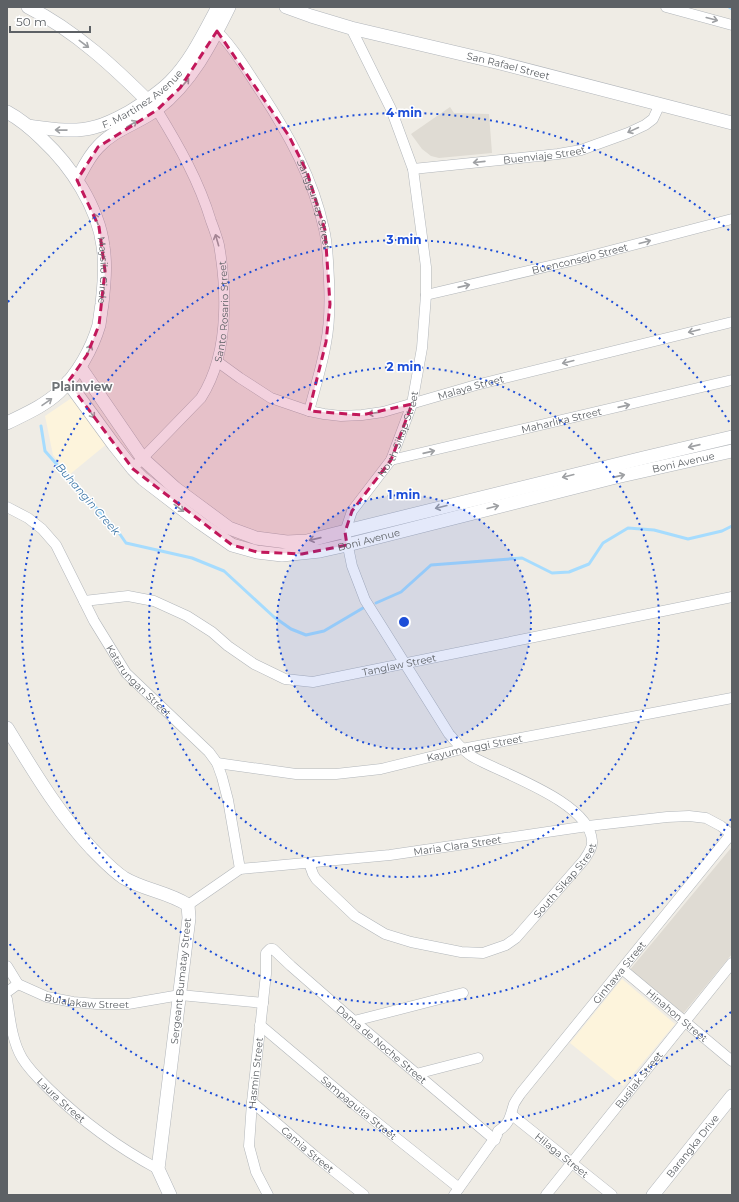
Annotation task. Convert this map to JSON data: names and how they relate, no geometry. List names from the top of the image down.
{
  "streets": {
    "main road": [
      "San Rafael Street",
      "F. Martinez Avenue",
      "Maysilo Circle",
      "Santo Rosario Street",
      "Boni Avenue",
      "Sergeant Bumatay Street",
      "Barangka Drive"
    ],
    "street": [
      "Buenviaje Street",
      "Sanggumay Street",
      "Buenconsejo Street",
      "Malaya Street",
      "Maharlika Street",
      "North Sikap Street",
      "Tanglaw Street",
      "Katarungan Street",
      "Kayumanggi Street",
      "Maria Clara Street",
      "South Sikap Street",
      "Ginhawa Street",
      "Bulalakaw Street",
      "Hinahon Street",
      "Dama de Noche Street",
      "Hasmin Street",
      "Busilak Street",
      "Laura Street",
      "Sampaguita Street",
      "Camia Street",
      "Hilaga Street"
    ]
  },
  "crossings": [
    ["San Rafael Street", "Buenviaje Street"],
    ["San Rafael Street", "North Sikap Street"],
    ["F. Martinez Avenue", "Sanggumay Street"],
    ["F. Martinez Avenue", "Maysilo Circle"],
    ["F. Martinez Avenue", "Santo Rosario Street"],
    ["Buenviaje Street", "North Sikap Street"],
    ["Sanggumay Street", "Malaya Street"],
    ["Buenconsejo Street", "North Sikap Street"],
    ["Maysilo Circle", "Boni Avenue"],
    ["Santo Rosario Street", "Malaya Street"],
    ["Santo Rosario Street", "Boni Avenue"],
    ["Malaya Street", "North Sikap Street"],
    ["Maharlika Street", "North Sikap Street"],
    ["North Sikap Street", "Boni Avenue"],
    ["North Sikap Street", "South Sikap Street"],
    ["Boni Avenue", "South Sikap Street"],
    ["Tanglaw Street", "Katarungan Street"],
    ["Tanglaw Street", "South Sikap Street"],
    ["Katarungan Street", "Kayumanggi Street"],
    ["Katarungan Street", "Maria Clara Street"],
    ["Kayumanggi Street", "South Sikap Street"],
    ["Maria Clara Street", "South Sikap Street"],
    ["Maria Clara Street", "Ginhawa Street"],
    ["Maria Clara Street", "Sergeant Bumatay Street"],
    ["Ginhawa Street", "Hinahon Street"],
    ["Ginhawa Street", "Hilaga Street"],
    ["Sergeant Bumatay Street", "Bulalakaw Street"],
    ["Sergeant Bumatay Street", "Laura Street"],
    ["Hinahon Street", "Busilak Street"],
    ["Dama de Noche Street", "Hasmin Street"],
    ["Hasmin Street", "Sampaguita Street"],
    ["Hasmin Street", "Camia Street"],
    ["Busilak Street", "Hilaga Street"]
  ],
  "one_way": [
    "Buenviaje Street",
    "Buenconsejo Street",
    "Maysilo Circle",
    "Malaya Street",
    "Maharlika Street"
  ],
  "districts": ["Plainview"],
  "water": ["Buhangin Creek"],
  "scale_bar": "50 m",
  "rings": [
    "4 min",
    "3 min",
    "2 min",
    "1 min"
  ]
}
